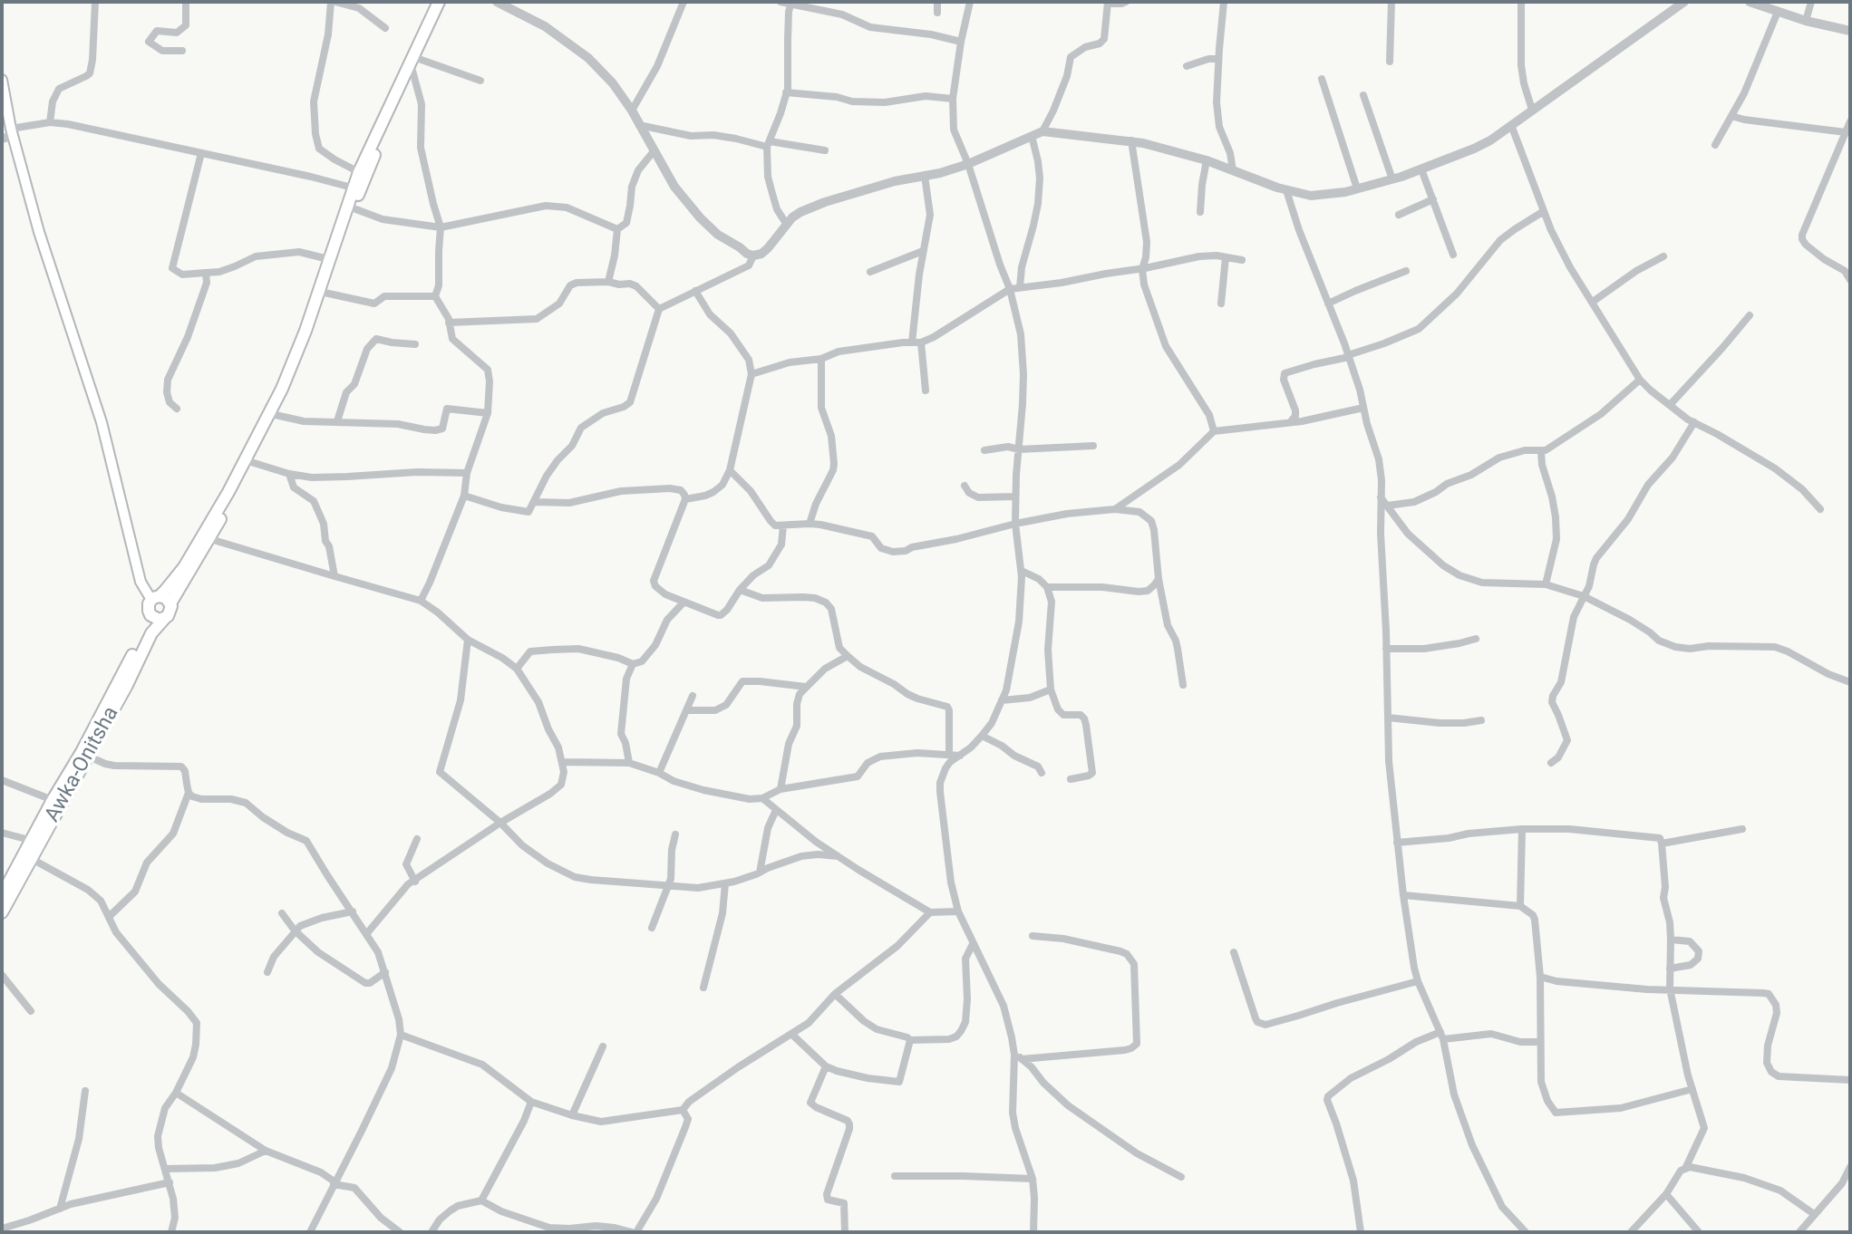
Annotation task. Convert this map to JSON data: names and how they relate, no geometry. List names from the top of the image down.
{
  "streets": {
    "main road": ["Awka-Onitsha"]
  }
}
